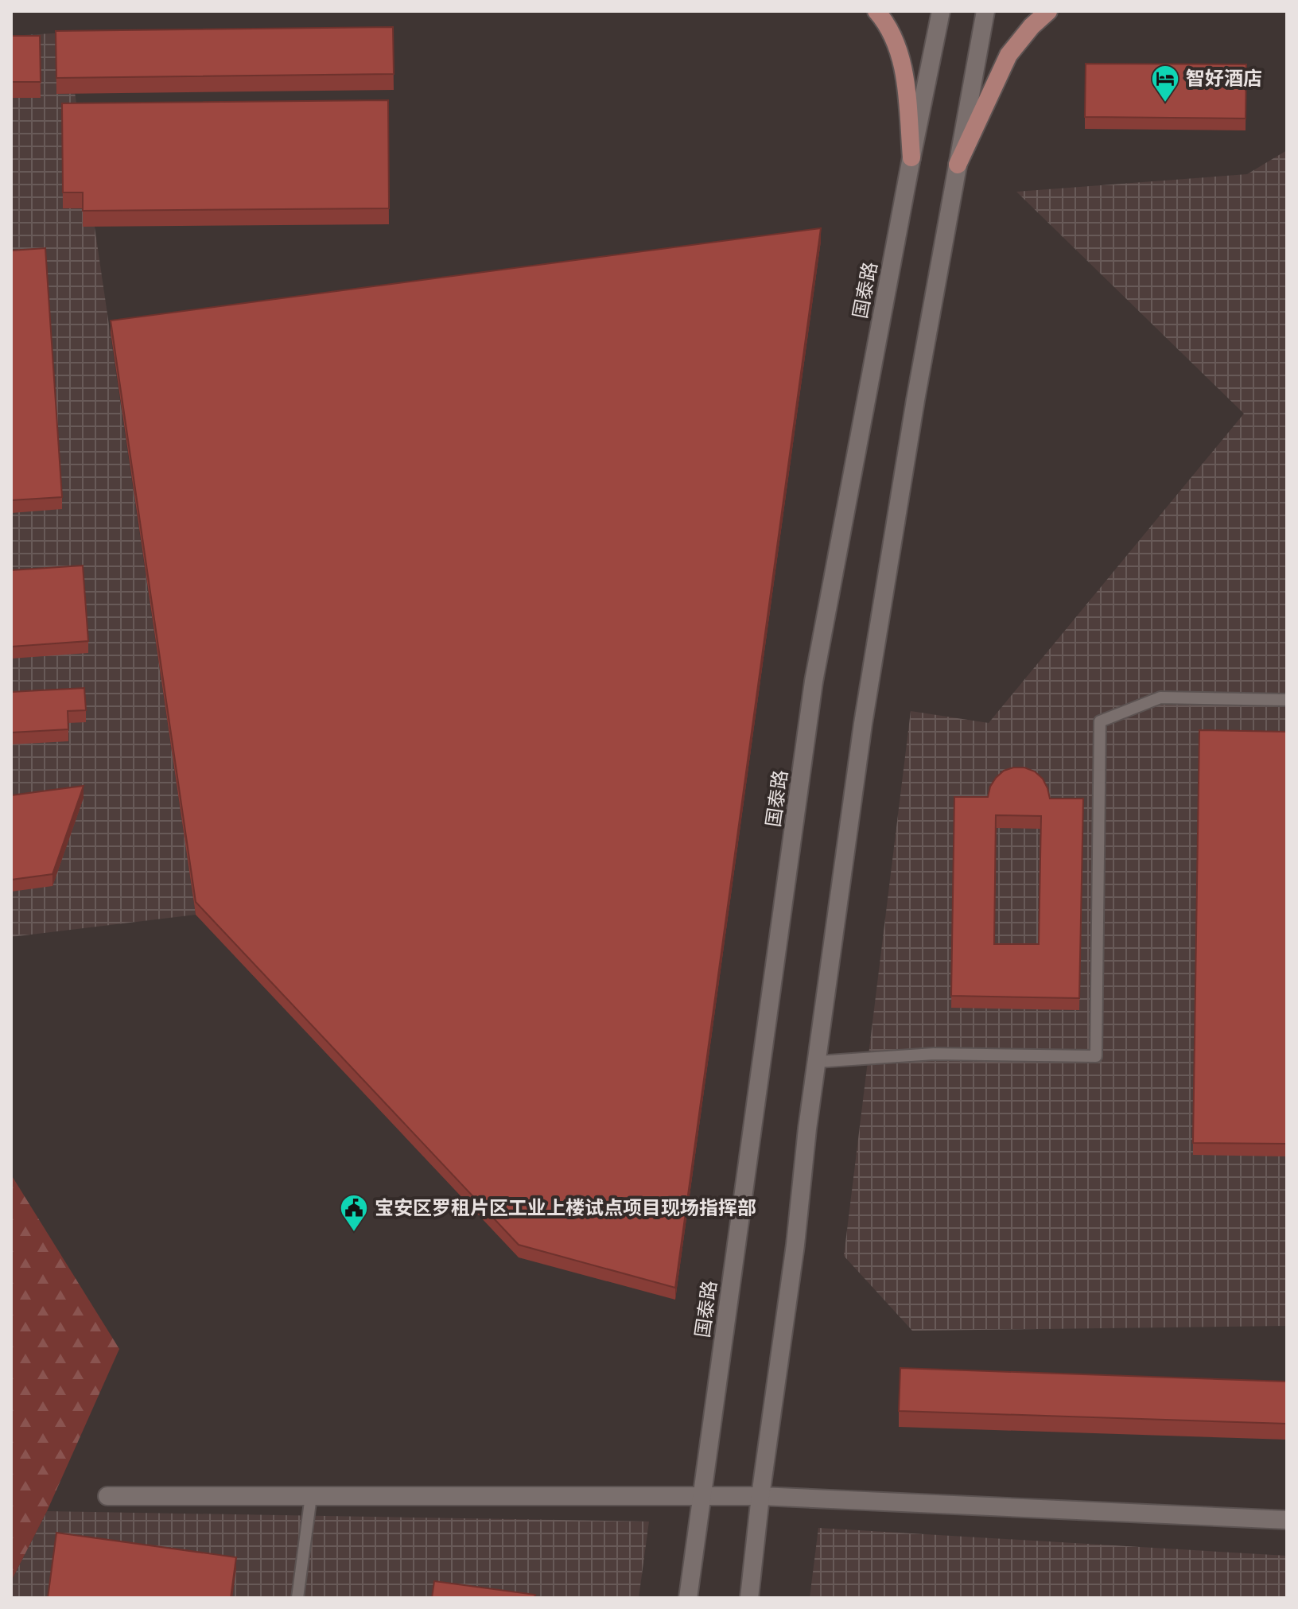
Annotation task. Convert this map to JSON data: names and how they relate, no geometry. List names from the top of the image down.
{
  "streets": {
    "street": ["国泰路"]
  },
  "places": {
    "hotel": ["智好酒店"],
    "public building": ["宝安区罗租片区工业上楼试点项目现场指挥部"]
  }
}
